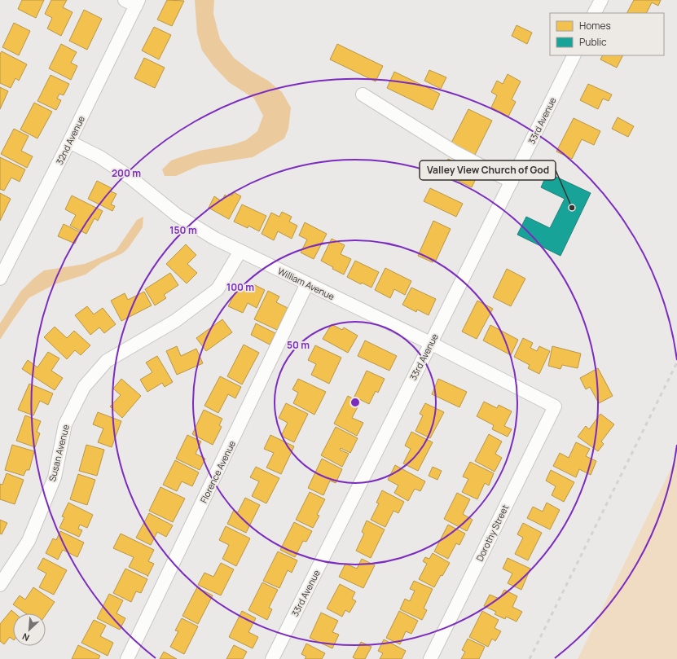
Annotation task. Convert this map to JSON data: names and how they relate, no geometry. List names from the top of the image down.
{
  "streets": {
    "street": [
      "33rd Avenue",
      "32nd Avenue",
      "William Avenue",
      "Susan Avenue",
      "Florence Avenue",
      "Dorothy Street"
    ]
  },
  "crossings": [
    ["33rd Avenue", "William Avenue"],
    ["32nd Avenue", "William Avenue"],
    ["William Avenue", "Susan Avenue"],
    ["William Avenue", "Florence Avenue"],
    ["William Avenue", "Dorothy Street"]
  ],
  "places": ["Valley View Church of God"],
  "legend": ["Homes", "Public"],
  "north": "bottom left",
  "rings": [
    "200 m",
    "150 m",
    "100 m",
    "50 m"
  ]
}
